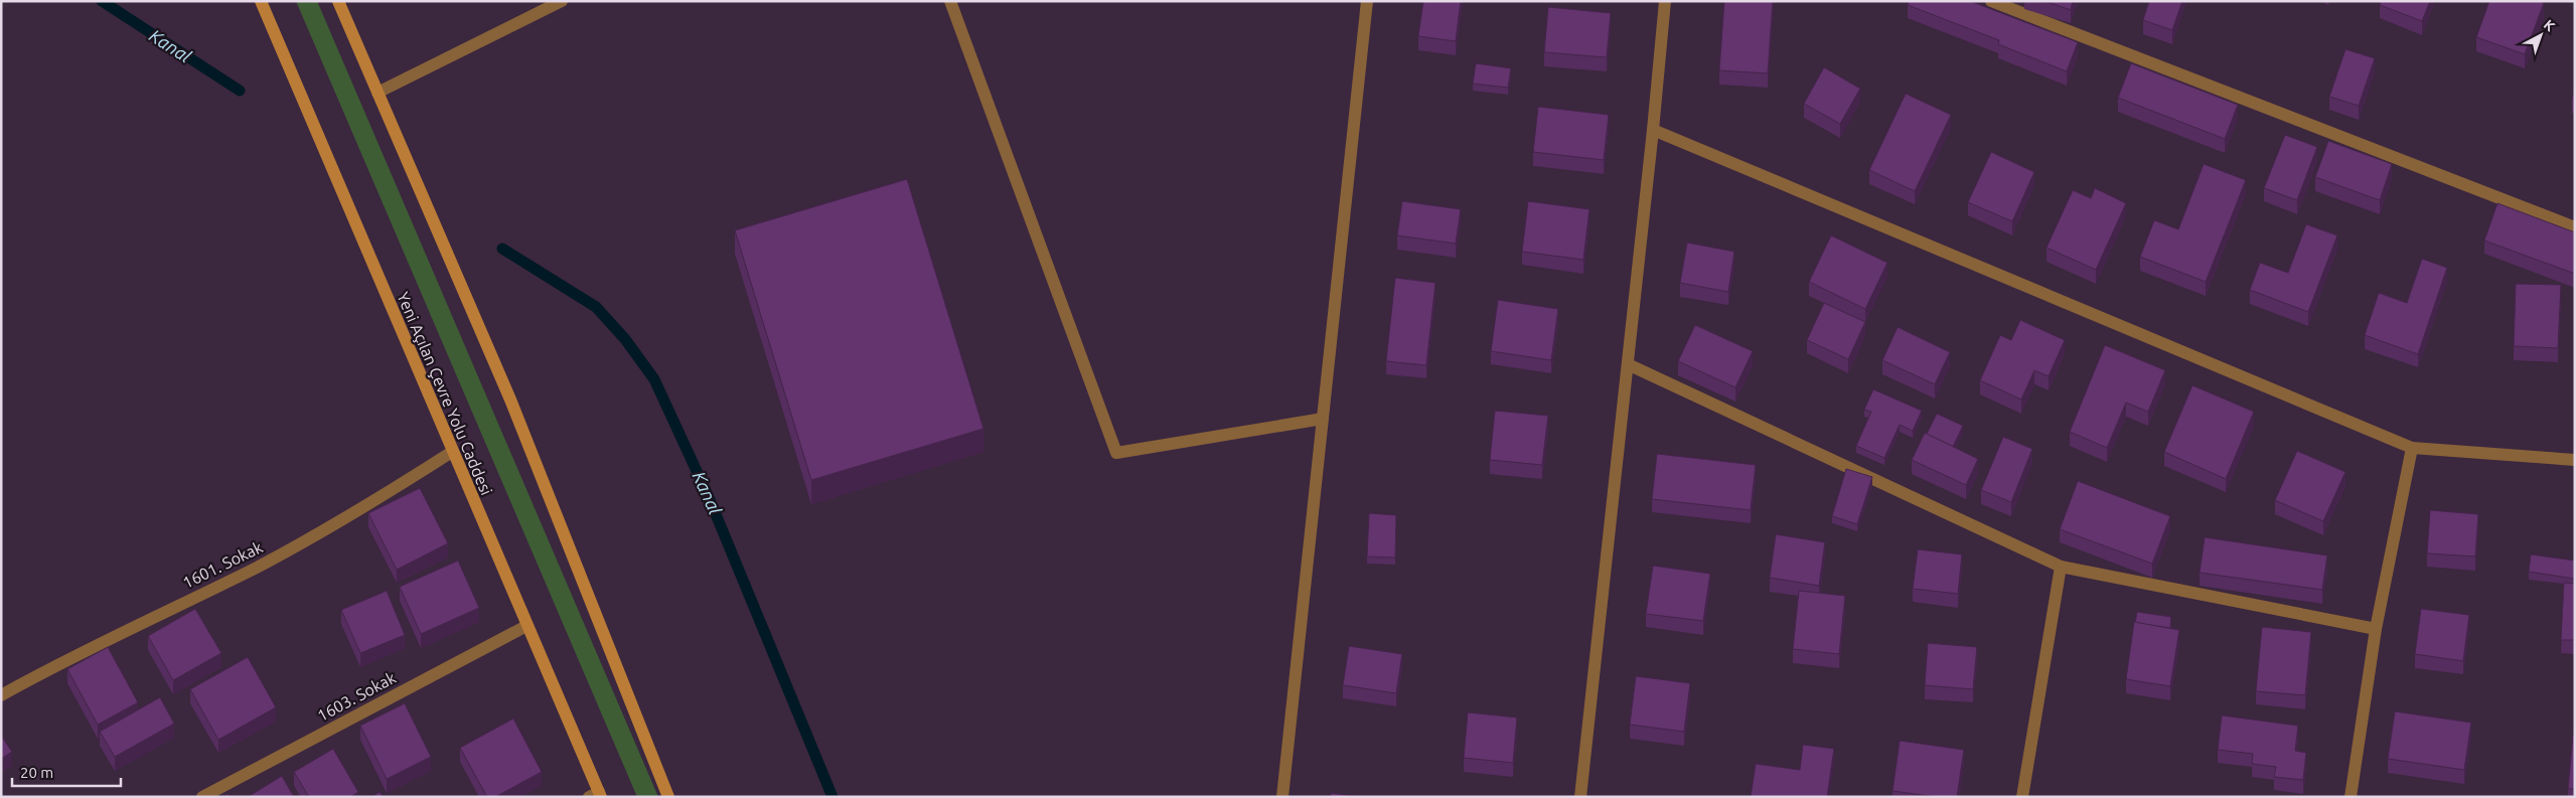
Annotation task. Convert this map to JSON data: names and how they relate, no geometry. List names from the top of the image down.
{
  "streets": {
    "main road": ["Yeni Açılan Çevre Yolu Caddesi"],
    "street": ["1601. Sokak", "1603. Sokak"]
  },
  "crossings": [
    ["Yeni Açılan Çevre Yolu Caddesi", "1601. Sokak"],
    ["Yeni Açılan Çevre Yolu Caddesi", "1603. Sokak"]
  ],
  "water": ["Kanal"],
  "scale_bar": "20 m",
  "north": "top right"
}
